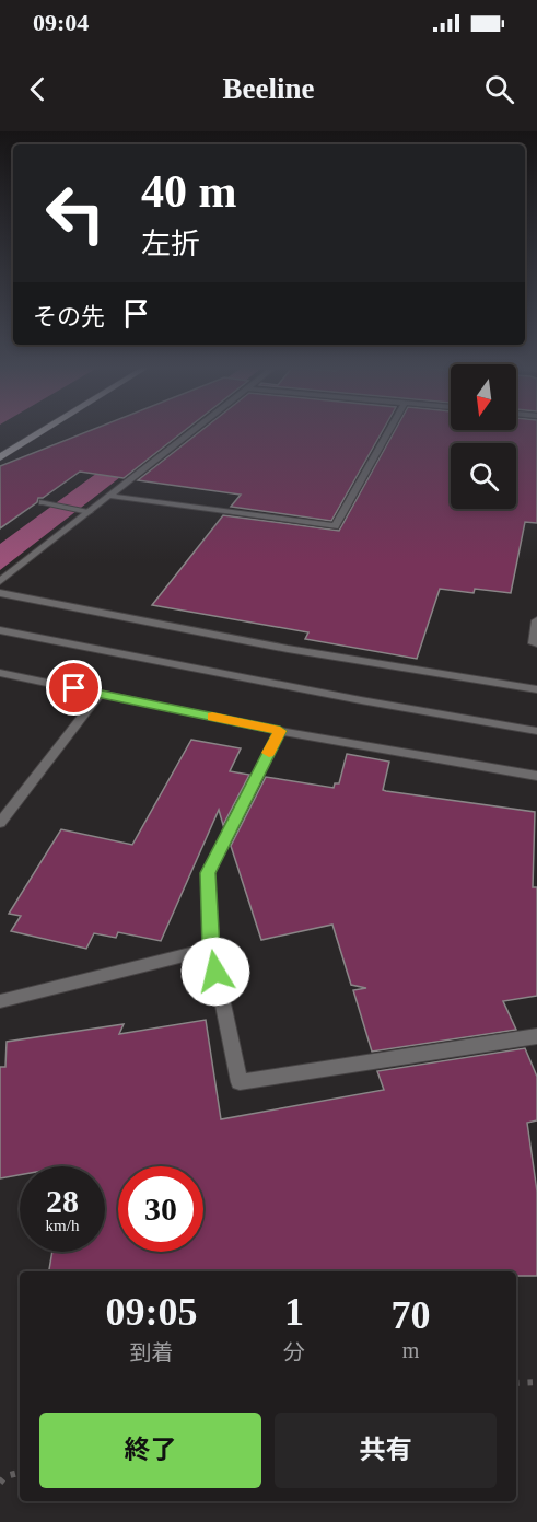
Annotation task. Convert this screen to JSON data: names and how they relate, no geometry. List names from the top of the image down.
{
  "north": "bottom",
  "page": {
    "status": "09:04",
    "header": "Beeline",
    "turn": ["40 m", "左折"],
    "then": "その先",
    "speed": "28 km/h",
    "limit": "30",
    "eta": [
      "09:05",
      "到着",
      "1",
      "分",
      "70",
      "m"
    ],
    "buttons": ["終了", "共有"]
  }
}
